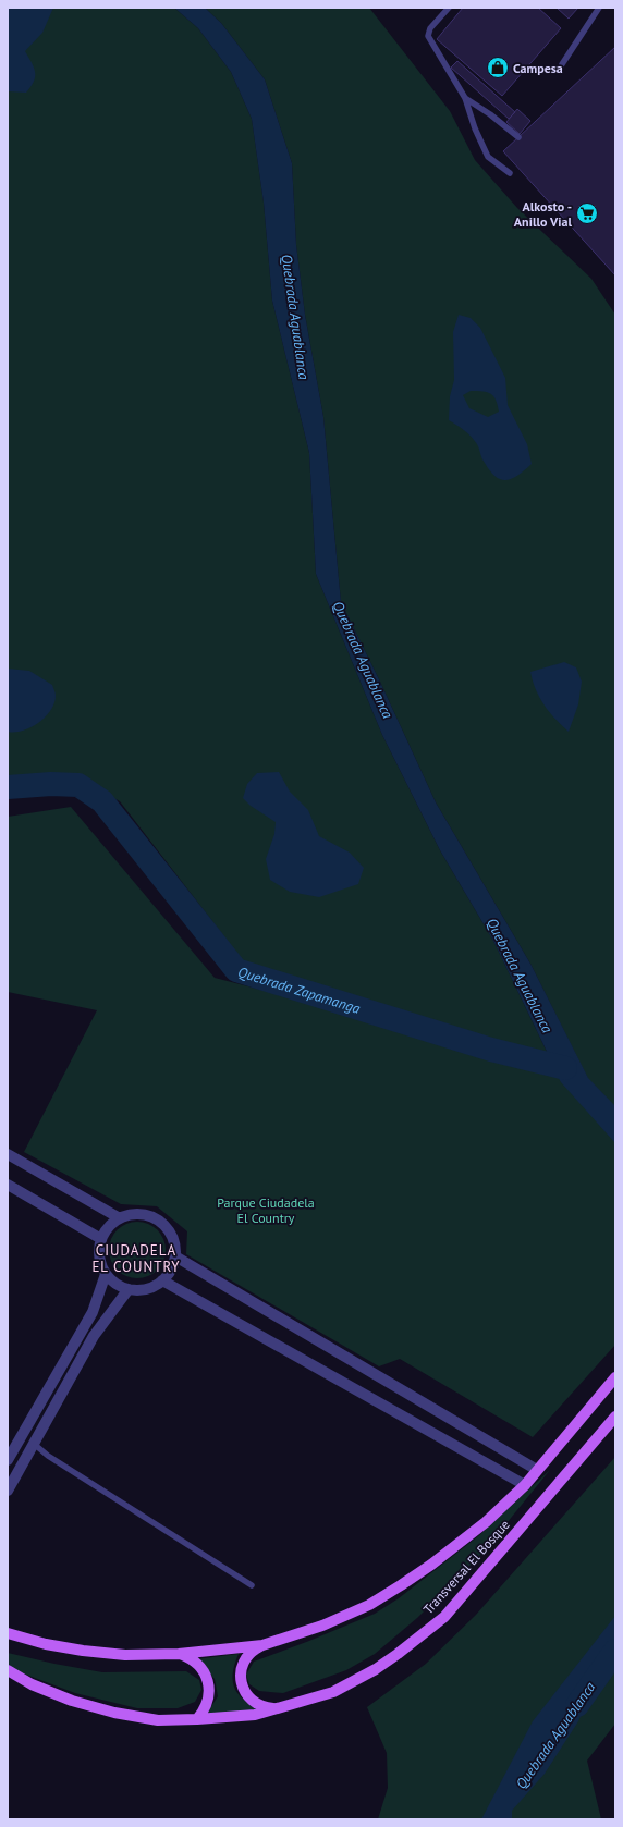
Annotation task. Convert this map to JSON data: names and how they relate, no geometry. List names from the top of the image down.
{
  "streets": {
    "main road": ["Transversal El Bosque"]
  },
  "districts": ["CIUDADELA EL COUNTRY"],
  "water": ["Quebrada Aguablanca", "Quebrada Zapamanga"],
  "parks": ["Parque Ciudadela El Country"],
  "places": {
    "shop": ["Campesa"],
    "supermarket": ["Alkosto - Anillo Vial"]
  }
}
